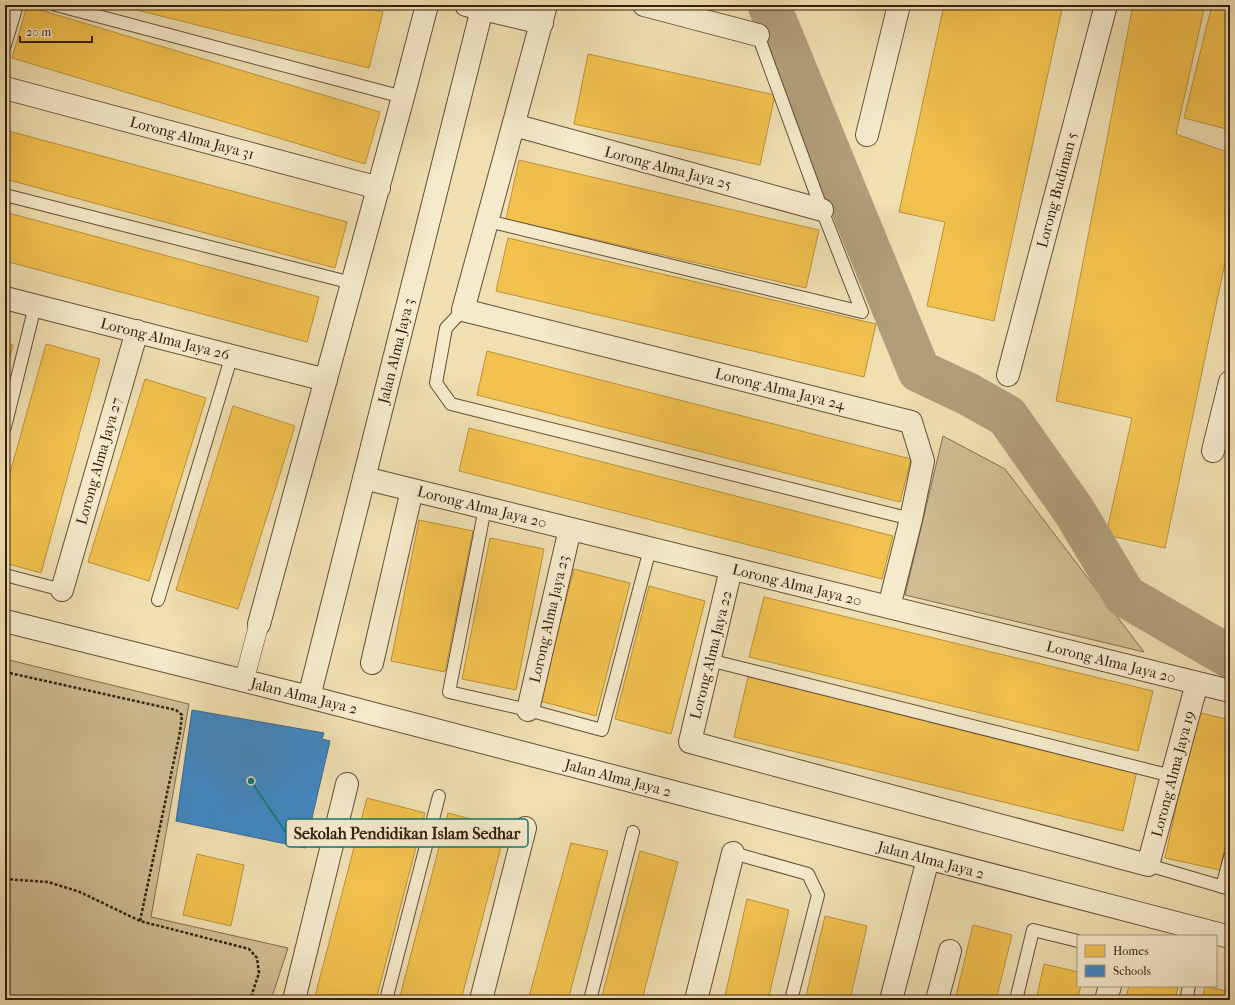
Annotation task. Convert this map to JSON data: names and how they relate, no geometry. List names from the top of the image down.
{
  "streets": {
    "street": [
      "Lorong Alma Jaya 31",
      "Lorong Alma Jaya 25",
      "Lorong Budiman 5",
      "Lorong Alma Jaya 26",
      "Jalan Alma Jaya 3",
      "Lorong Alma Jaya 24",
      "Lorong Alma Jaya 27",
      "Lorong Alma Jaya 20",
      "Lorong Alma Jaya 23",
      "Lorong Alma Jaya 22",
      "Jalan Alma Jaya 2",
      "Lorong Alma Jaya 19"
    ]
  },
  "crossings": [
    ["Lorong Alma Jaya 26", "Lorong Alma Jaya 27"],
    ["Jalan Alma Jaya 3", "Lorong Alma Jaya 20"],
    ["Jalan Alma Jaya 3", "Jalan Alma Jaya 2"],
    ["Lorong Alma Jaya 24", "Lorong Alma Jaya 20"],
    ["Lorong Alma Jaya 20", "Lorong Alma Jaya 23"],
    ["Lorong Alma Jaya 20", "Lorong Alma Jaya 22"],
    ["Lorong Alma Jaya 20", "Lorong Alma Jaya 19"],
    ["Lorong Alma Jaya 22", "Lorong Alma Jaya 19"]
  ],
  "places": ["Sekolah Pendidikan Islam Sedhar"],
  "legend": ["Homes", "Schools"],
  "scale_bar": "20 m"
}
